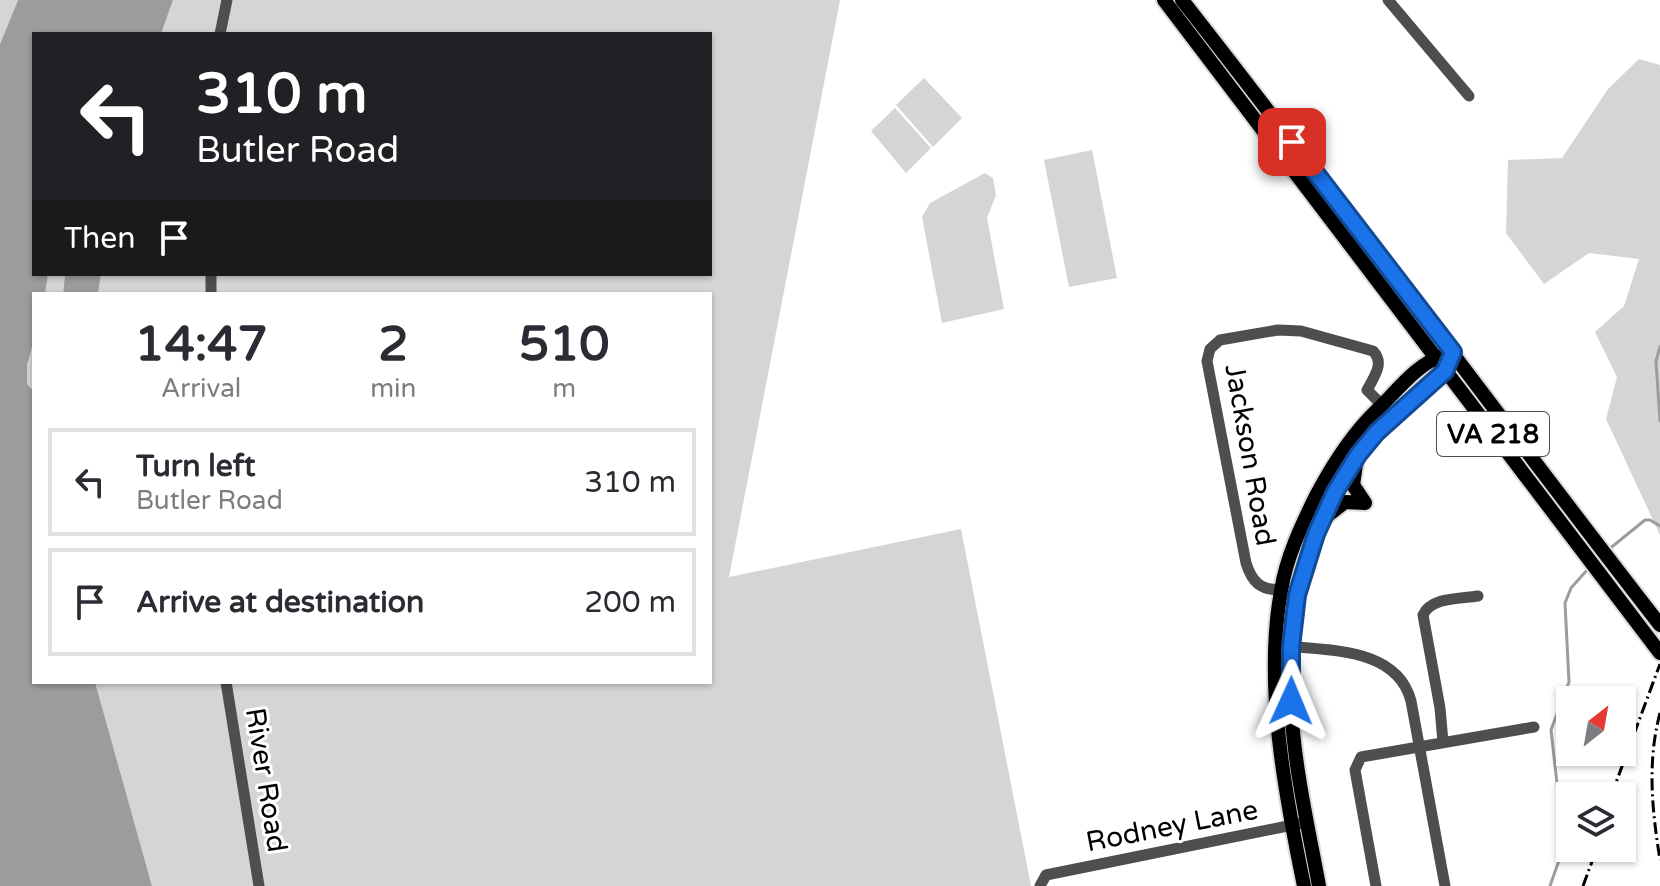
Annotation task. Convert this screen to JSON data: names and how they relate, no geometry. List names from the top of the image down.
{
  "streets": {
    "main road": ["VA 218"],
    "street": ["Jackson Road", "River Road", "Rodney Lane"]
  },
  "north": "top right",
  "page": {
    "turn": ["310 m", "Butler Road"],
    "then": "Then",
    "eta": [
      "14:47",
      "Arrival",
      "2",
      "min",
      "510",
      "m"
    ],
    "list": [
      {
        "name": "Turn left",
        "note": "Butler Road",
        "value": "310 m"
      },
      {
        "name": "Arrive at destination",
        "value": "200 m"
      }
    ]
  }
}
